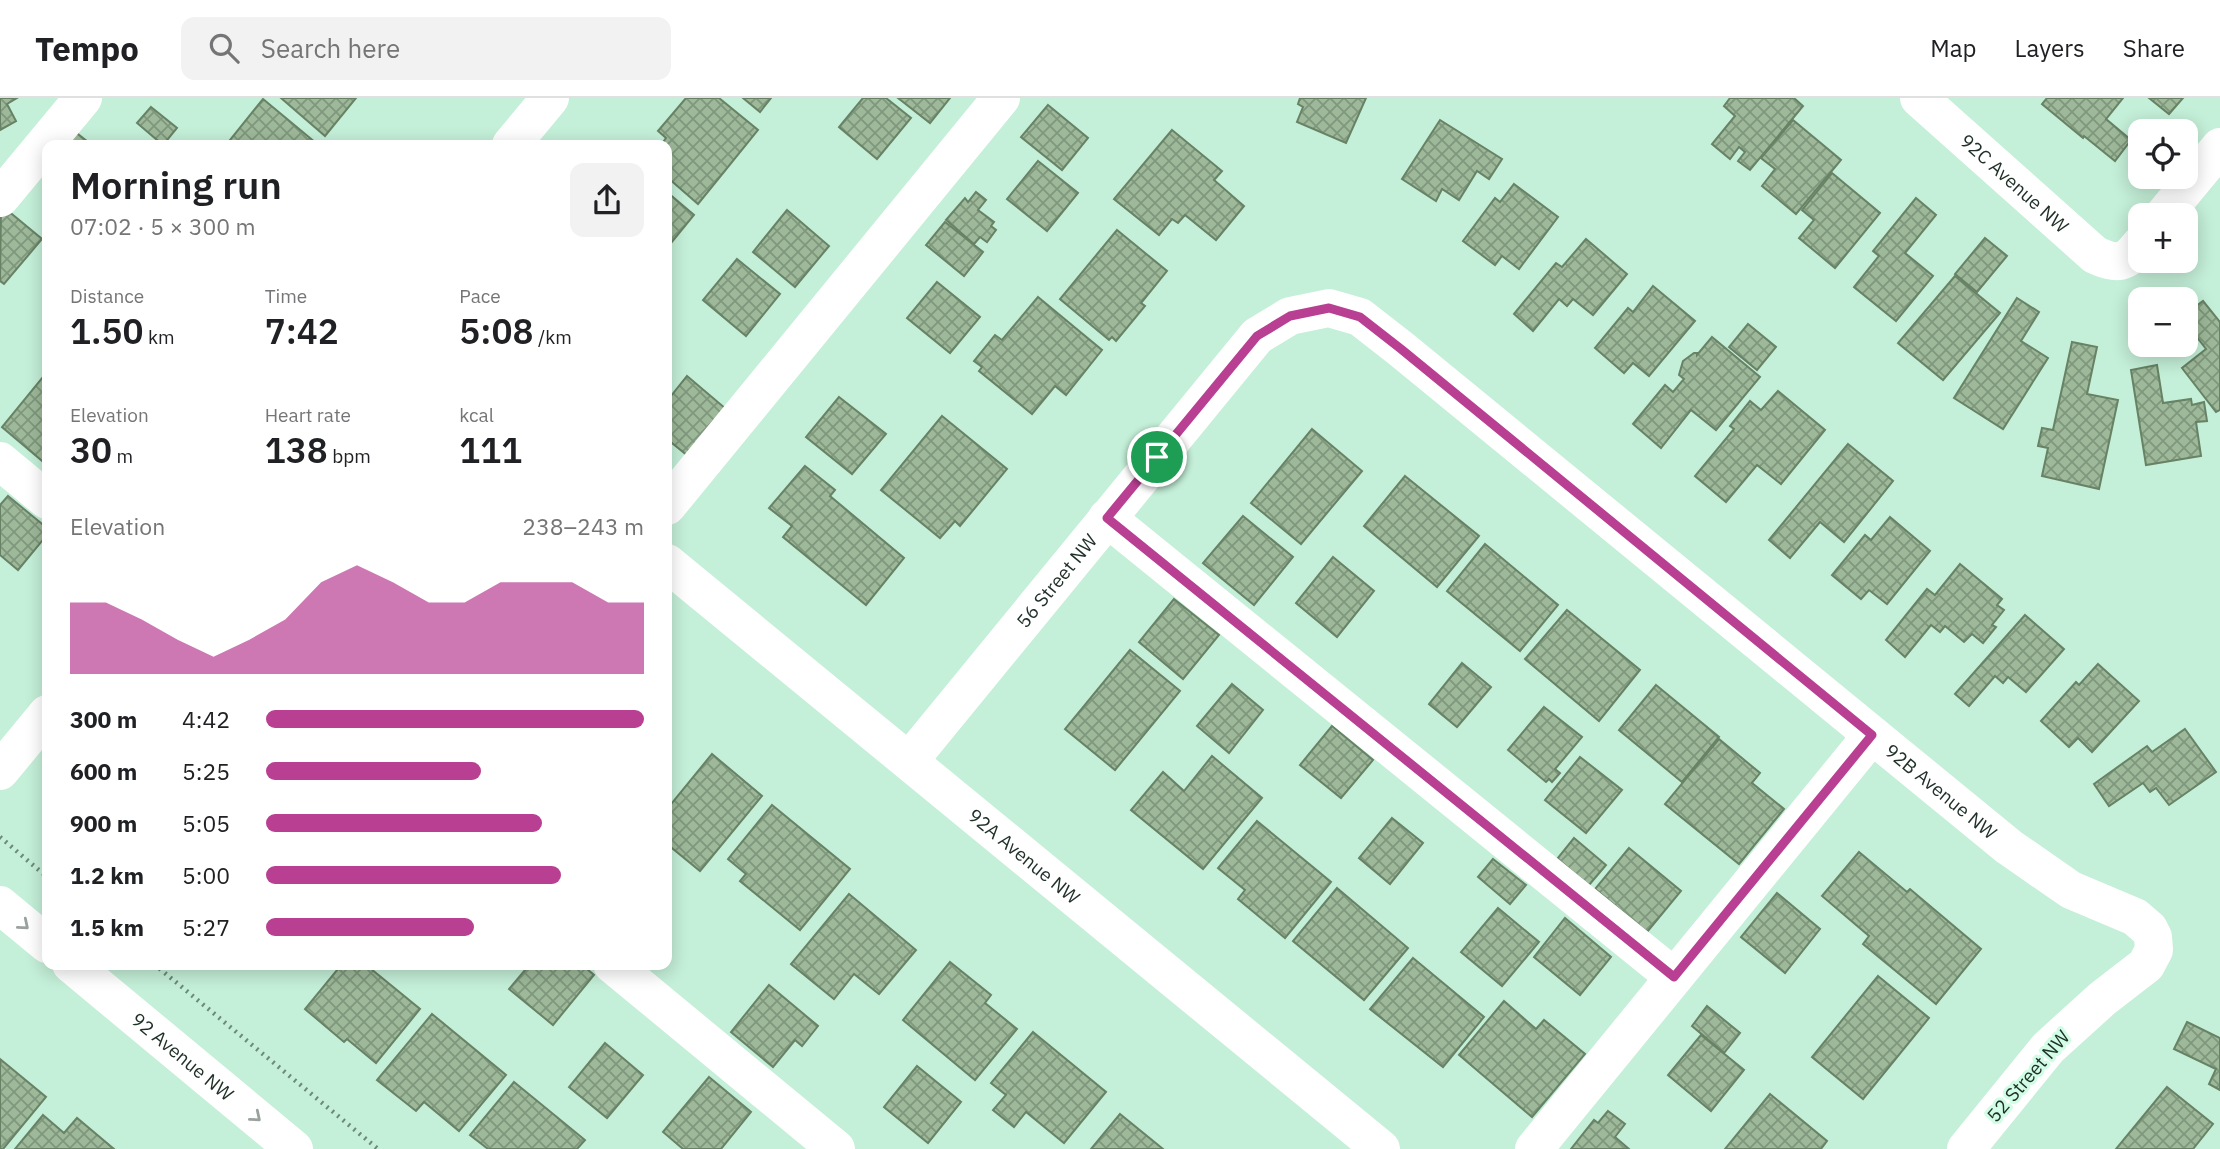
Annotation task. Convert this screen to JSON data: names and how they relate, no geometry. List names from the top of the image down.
{
  "streets": {
    "street": [
      "92C Avenue NW",
      "56 Street NW",
      "92B Avenue NW",
      "92A Avenue NW",
      "92 Avenue NW",
      "52 Street NW"
    ]
  },
  "crossings": [
    ["56 Street NW", "92B Avenue NW"],
    ["56 Street NW", "92A Avenue NW"],
    ["92B Avenue NW", "52 Street NW"]
  ],
  "one_way": ["92 Avenue NW"],
  "page": {
    "header": "Tempo",
    "search": "Search here",
    "nav": ["Map", "Layers", "Share"],
    "map_buttons": ["+", "−"],
    "heading": ["Morning run", "07:02 · 5 × 300 m"],
    "stats": [
      ["Distance", "1.50 km"],
      ["Time", "7:42"],
      ["Pace", "5:08 /km"],
      ["Elevation", "30 m"],
      ["Heart rate", "138 bpm"],
      ["kcal", "111"]
    ],
    "chart": ["Elevation", "238–243 m"],
    "list": [
      {
        "name": "300 m",
        "note": "4:42"
      },
      {
        "name": "600 m",
        "note": "5:25"
      },
      {
        "name": "900 m",
        "note": "5:05"
      },
      {
        "name": "1.2 km",
        "note": "5:00"
      },
      {
        "name": "1.5 km",
        "note": "5:27"
      }
    ]
  }
}
